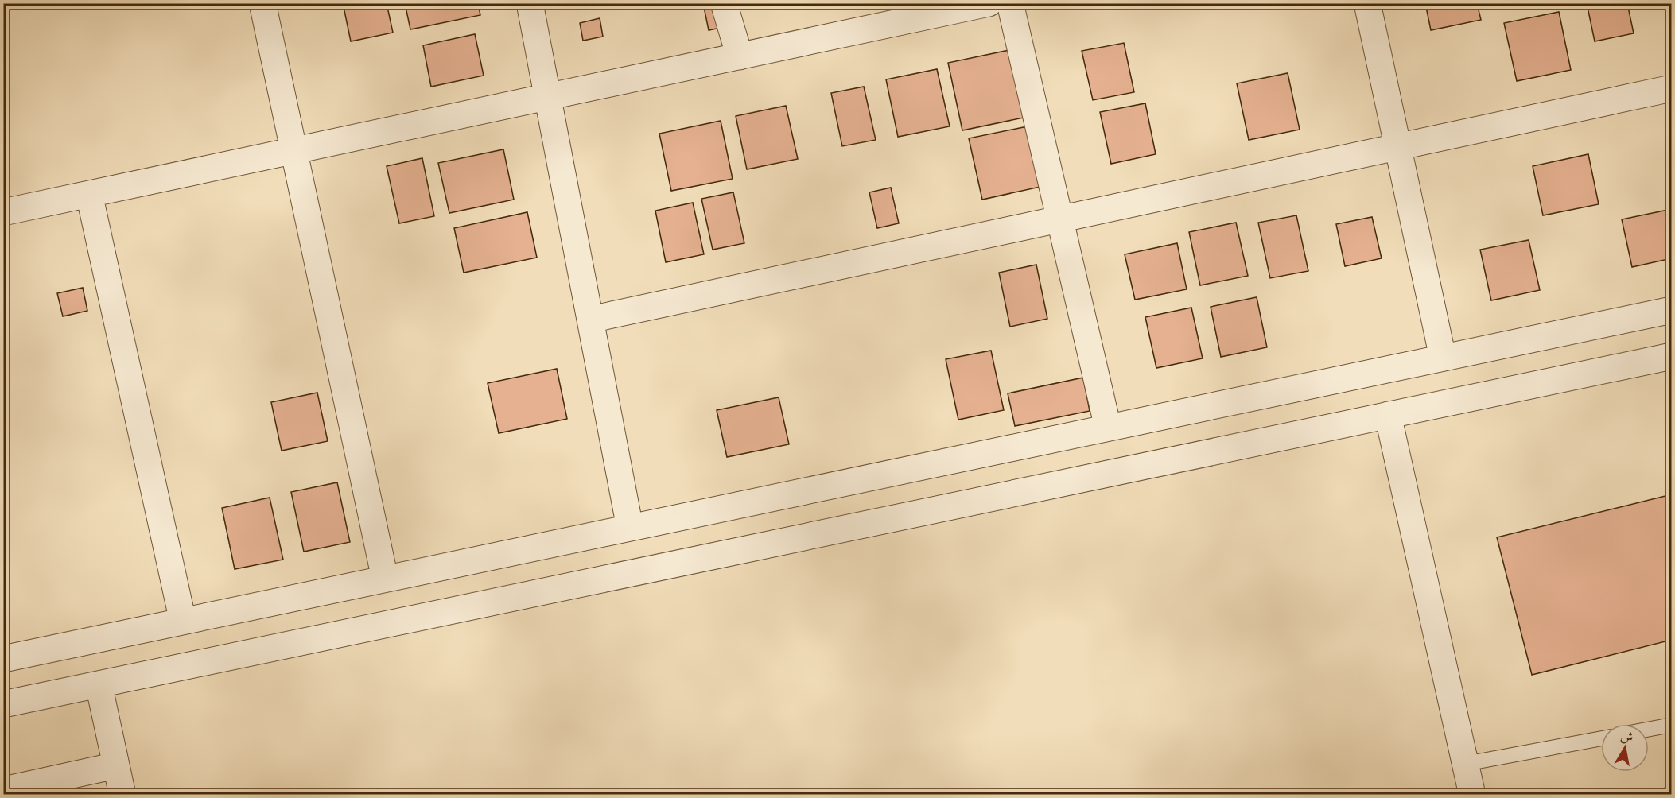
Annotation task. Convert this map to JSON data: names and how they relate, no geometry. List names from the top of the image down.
{
  "north": "top"
}
